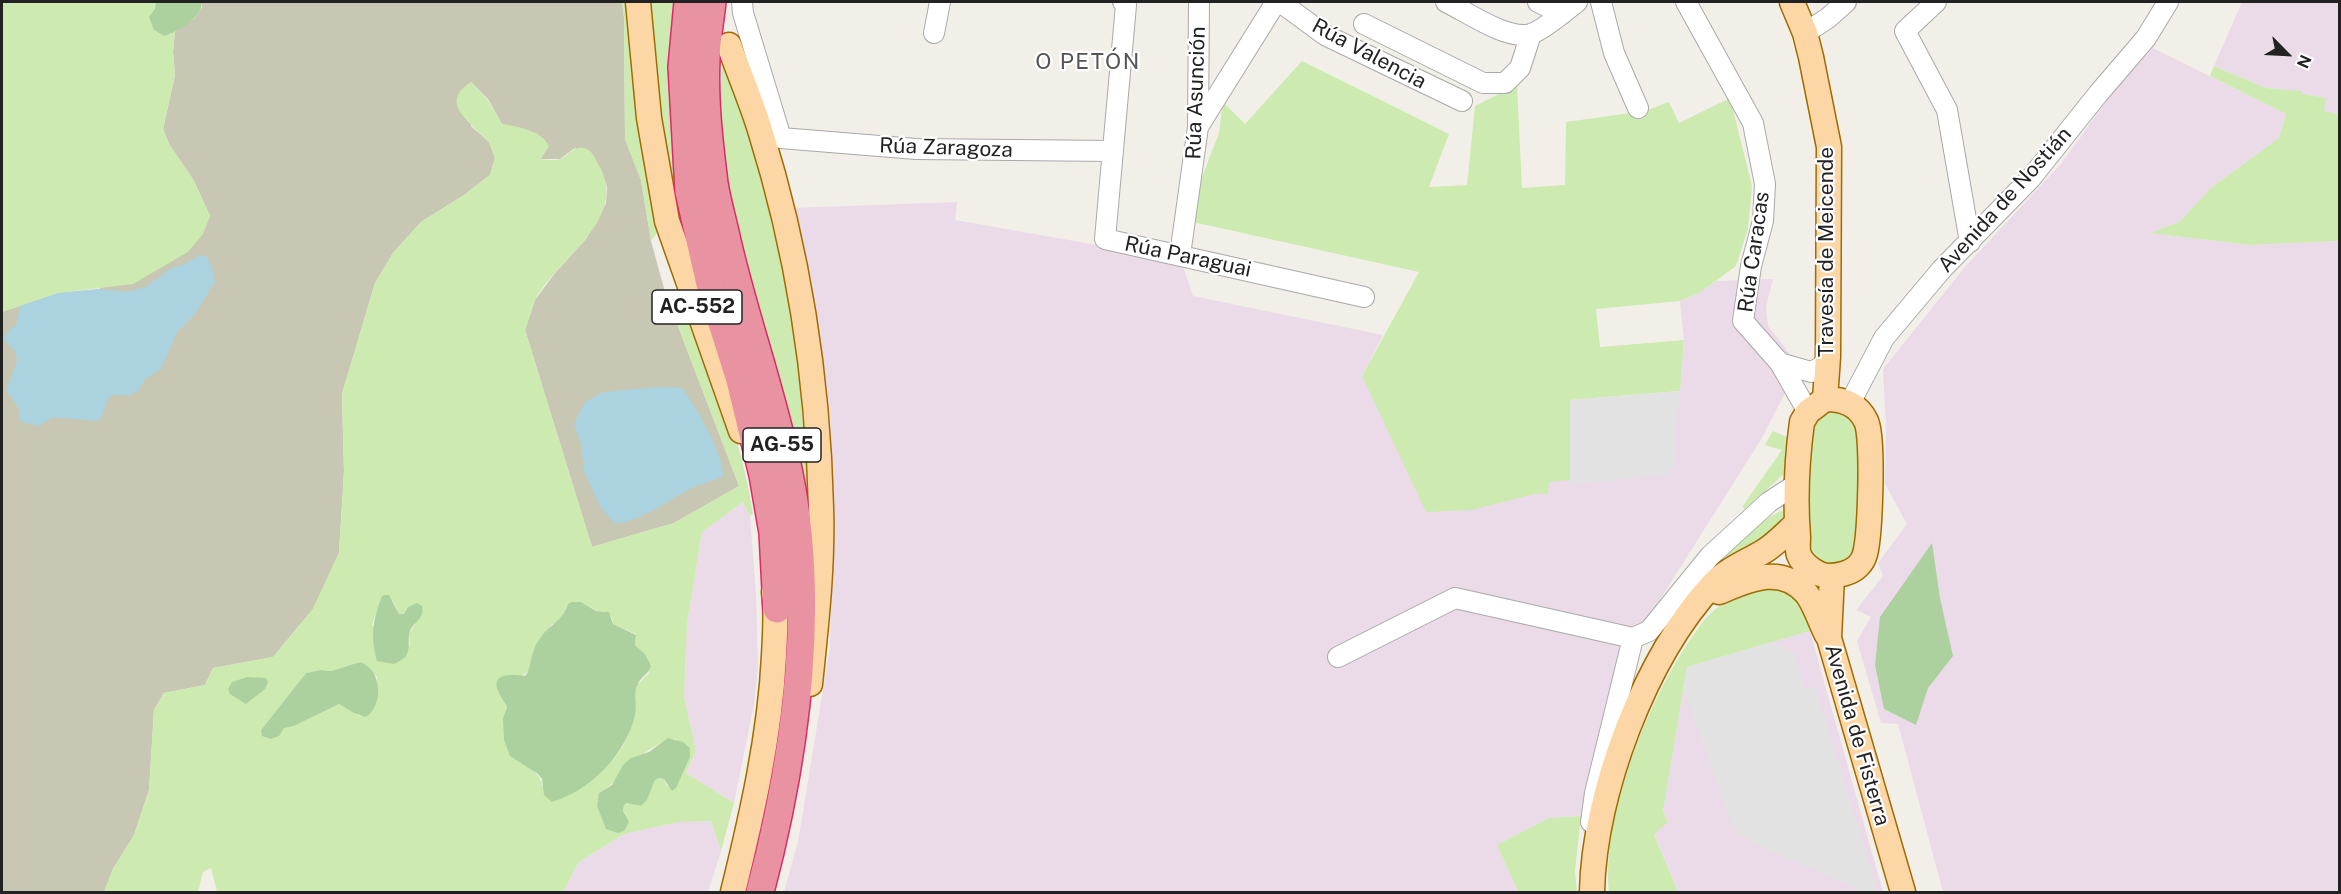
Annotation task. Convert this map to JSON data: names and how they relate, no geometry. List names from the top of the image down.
{
  "streets": {
    "highway": ["AG-55"],
    "main road": ["Travesía de Meicende", "AC-552", "Avenida de Fisterra"],
    "street": [
      "Rúa Valencia",
      "Rúa Asunción",
      "Rúa Zaragoza",
      "Avenida de Nostián",
      "Rúa Caracas",
      "Rúa Paraguai"
    ]
  },
  "crossings": [
    ["Rúa Asunción", "Rúa Paraguai"],
    ["Rúa Zaragoza", "Rúa Paraguai"],
    ["Rúa Caracas", "Travesía de Meicende"],
    ["AC-552", "AG-55"]
  ],
  "districts": ["O PETÓN"],
  "north": "bottom right"
}
